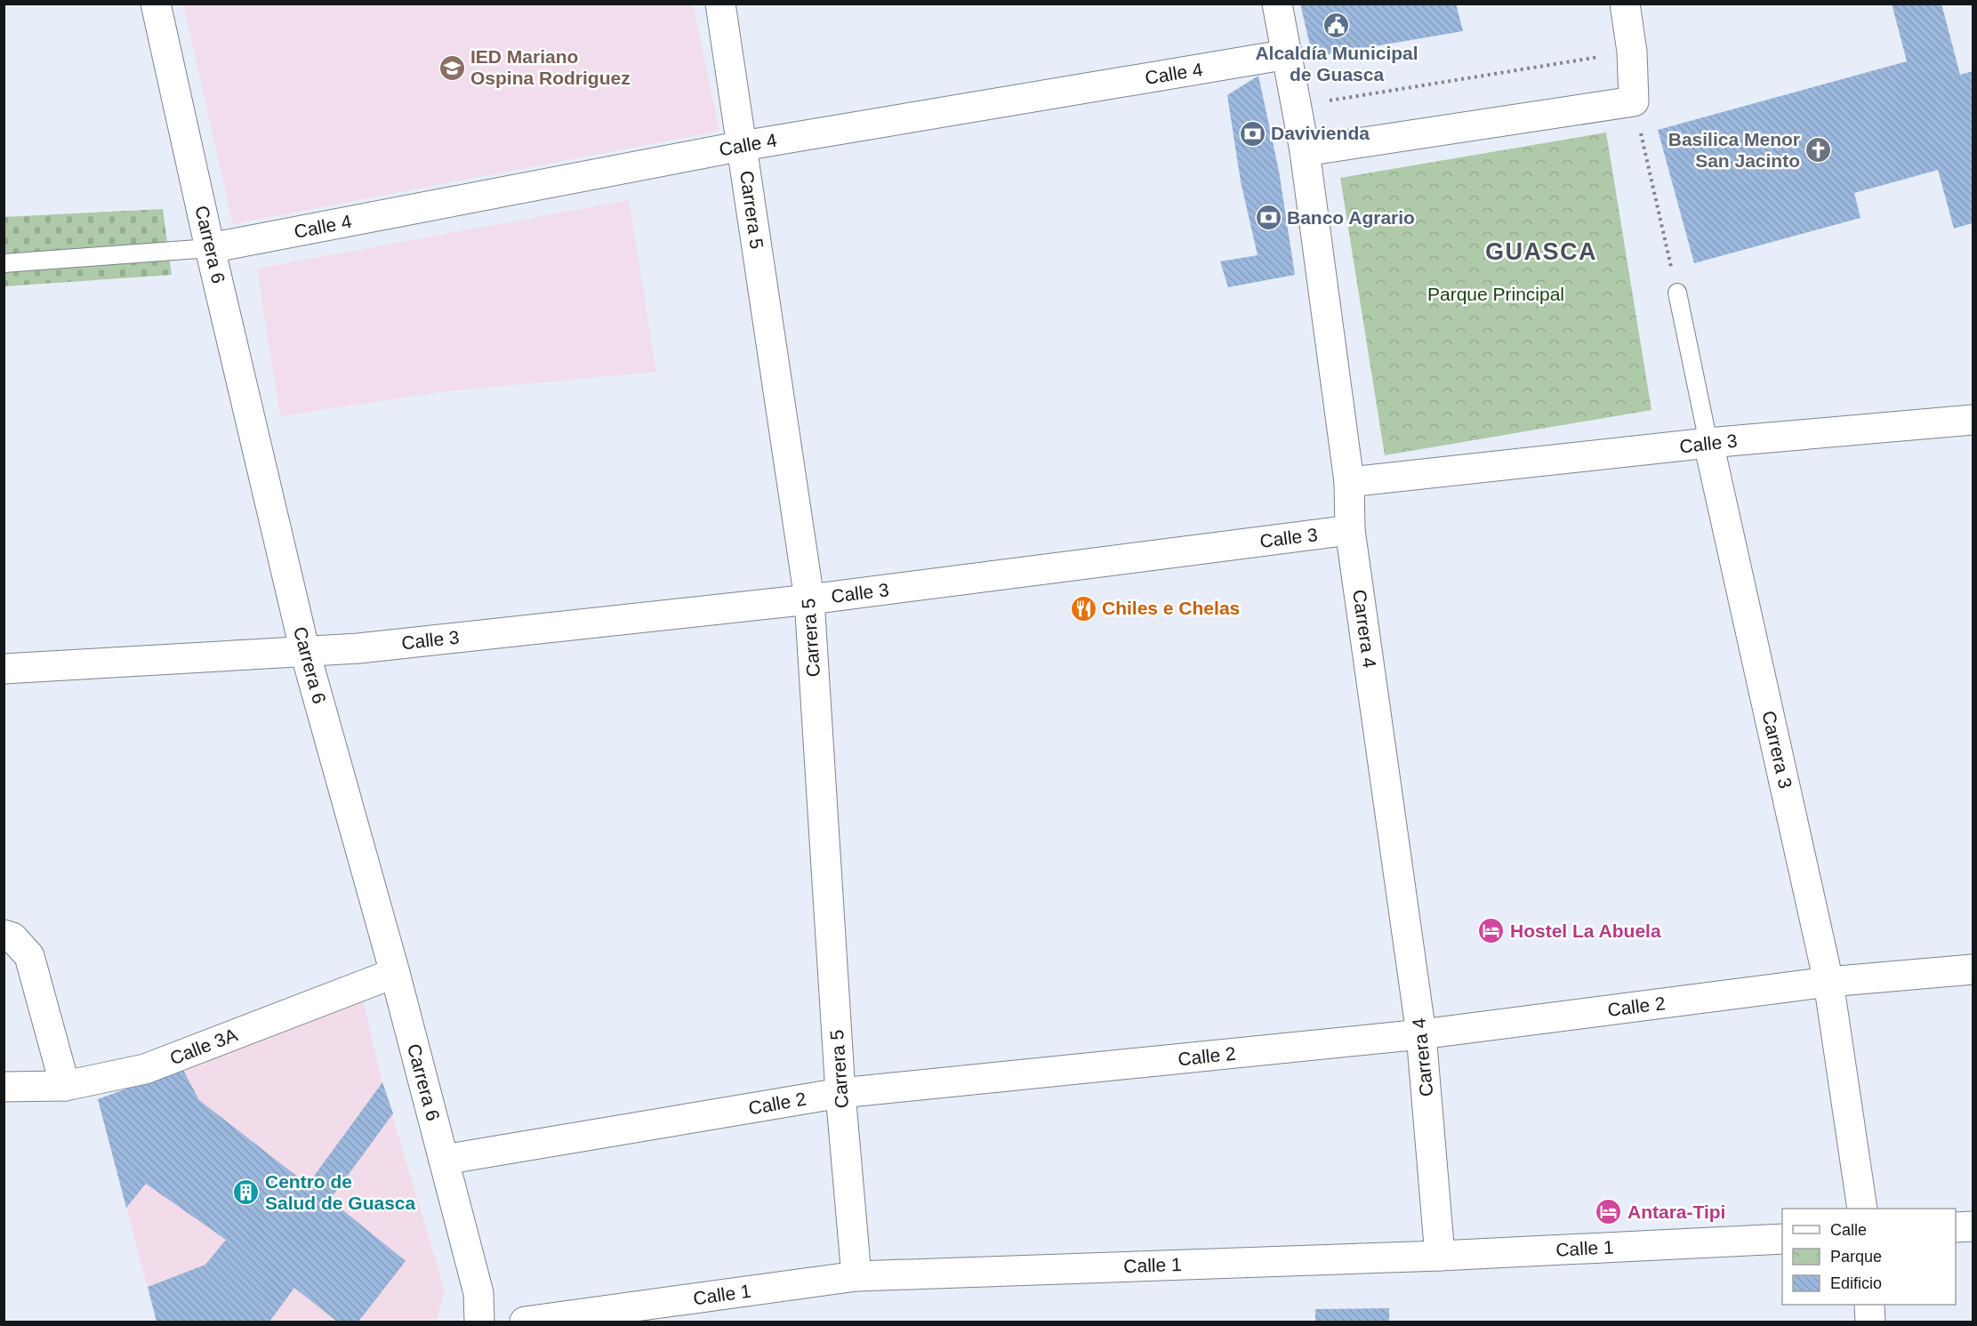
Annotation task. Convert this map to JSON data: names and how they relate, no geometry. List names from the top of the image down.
{
  "streets": {
    "street": [
      "Calle 4",
      "Carrera 5",
      "Carrera 6",
      "Calle 3",
      "Carrera 4",
      "Carrera 3",
      "Calle 2",
      "Calle 3A",
      "Calle 1"
    ]
  },
  "crossings": [
    ["Calle 4", "Carrera 5"],
    ["Calle 4", "Carrera 6"],
    ["Calle 4", "Carrera 4"],
    ["Carrera 5", "Calle 3"],
    ["Carrera 5", "Calle 2"],
    ["Carrera 5", "Calle 1"],
    ["Carrera 6", "Calle 3"],
    ["Carrera 6", "Calle 2"],
    ["Carrera 6", "Calle 3A"],
    ["Calle 3", "Carrera 4"],
    ["Calle 3", "Carrera 3"],
    ["Carrera 4", "Calle 2"],
    ["Carrera 4", "Calle 1"],
    ["Carrera 3", "Calle 2"]
  ],
  "districts": ["GUASCA"],
  "parks": ["Parque Principal"],
  "places": {
    "public building": ["Alcaldía Municipal de Guasca"],
    "school or university": ["IED Mariano Ospina Rodriguez"],
    "bank": ["Davivienda", "Banco Agrario"],
    "church": ["Basilica Menor San Jacinto"],
    "restaurant": ["Chiles e Chelas"],
    "hotel": ["Hostel La Abuela", "Antara-Tipi"],
    "building": ["Centro de Salud de Guasca"]
  },
  "legend": ["Calle", "Parque", "Edificio"]
}
